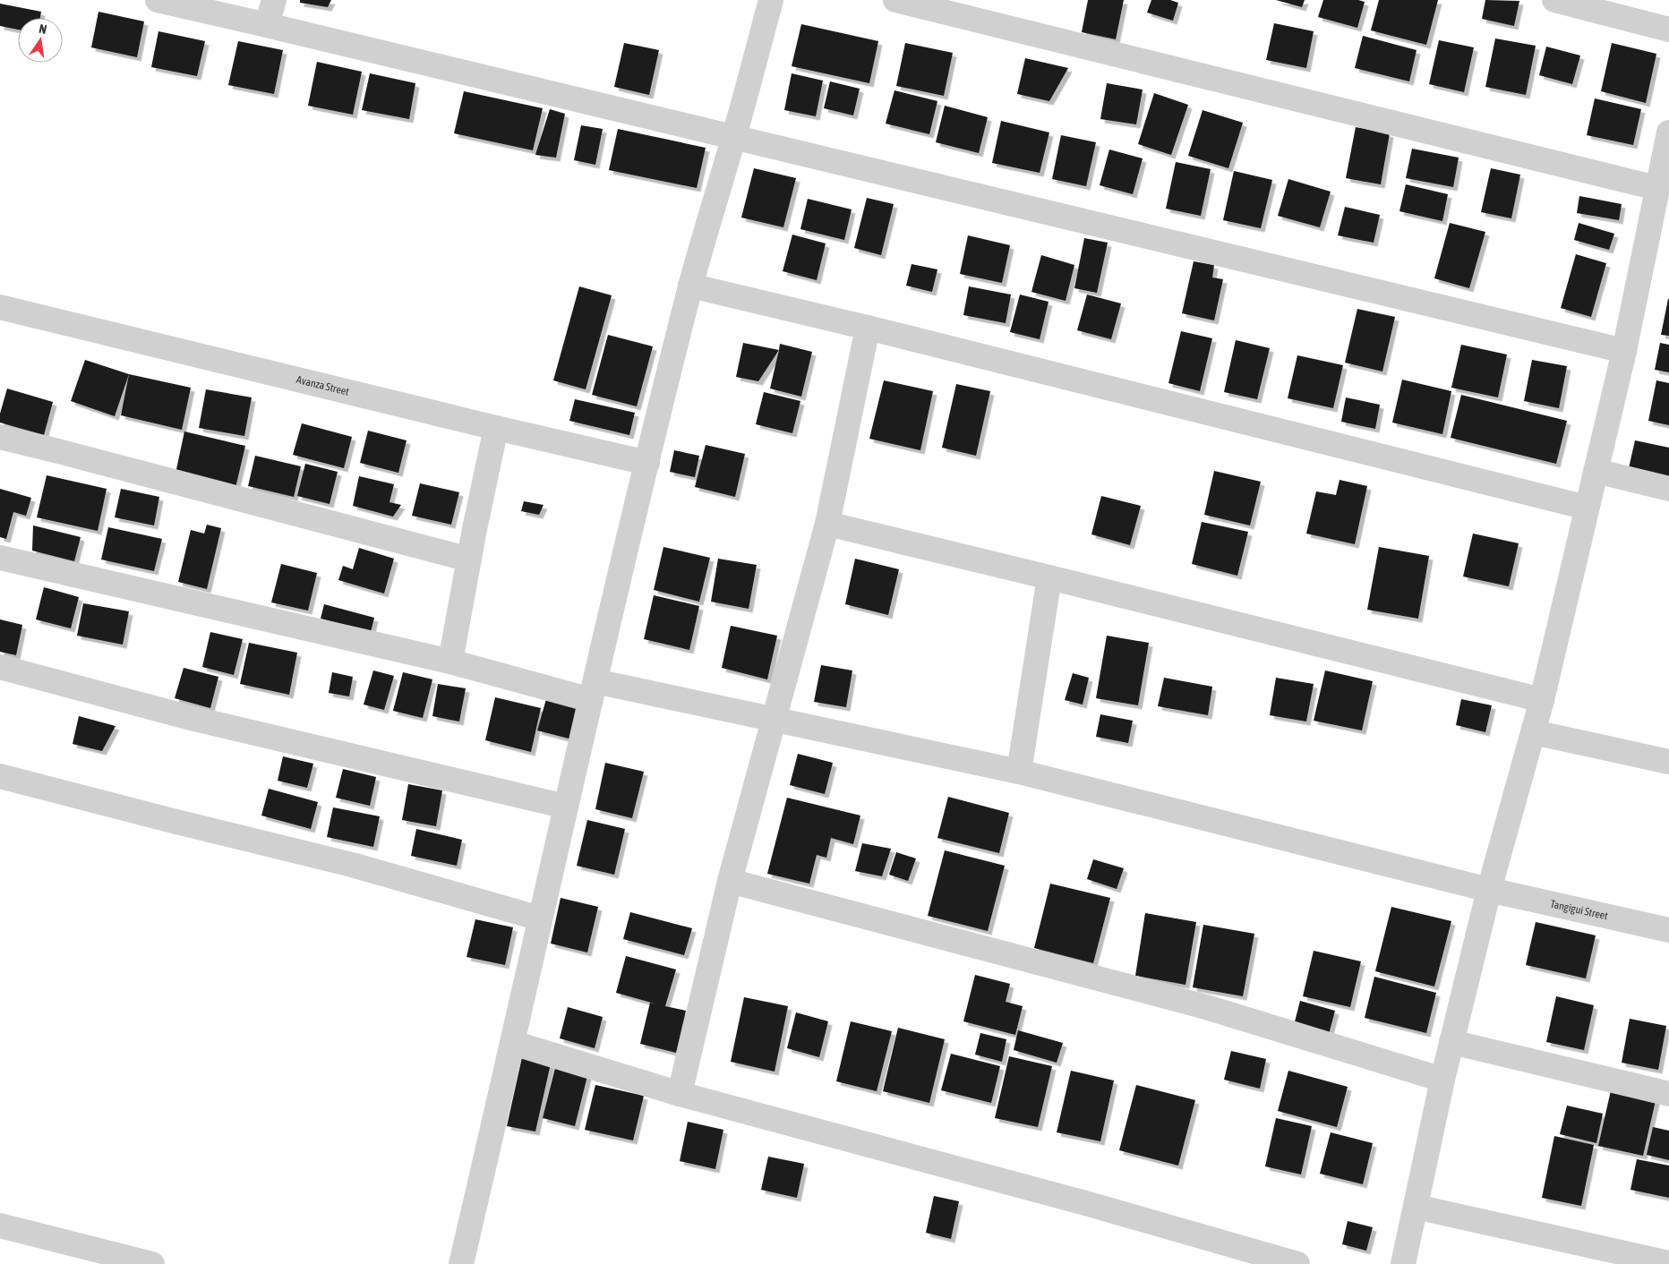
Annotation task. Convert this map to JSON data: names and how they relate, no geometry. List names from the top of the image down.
{
  "streets": {
    "street": ["Avanza Street", "Tangigui Street"]
  },
  "north": "top"
}
